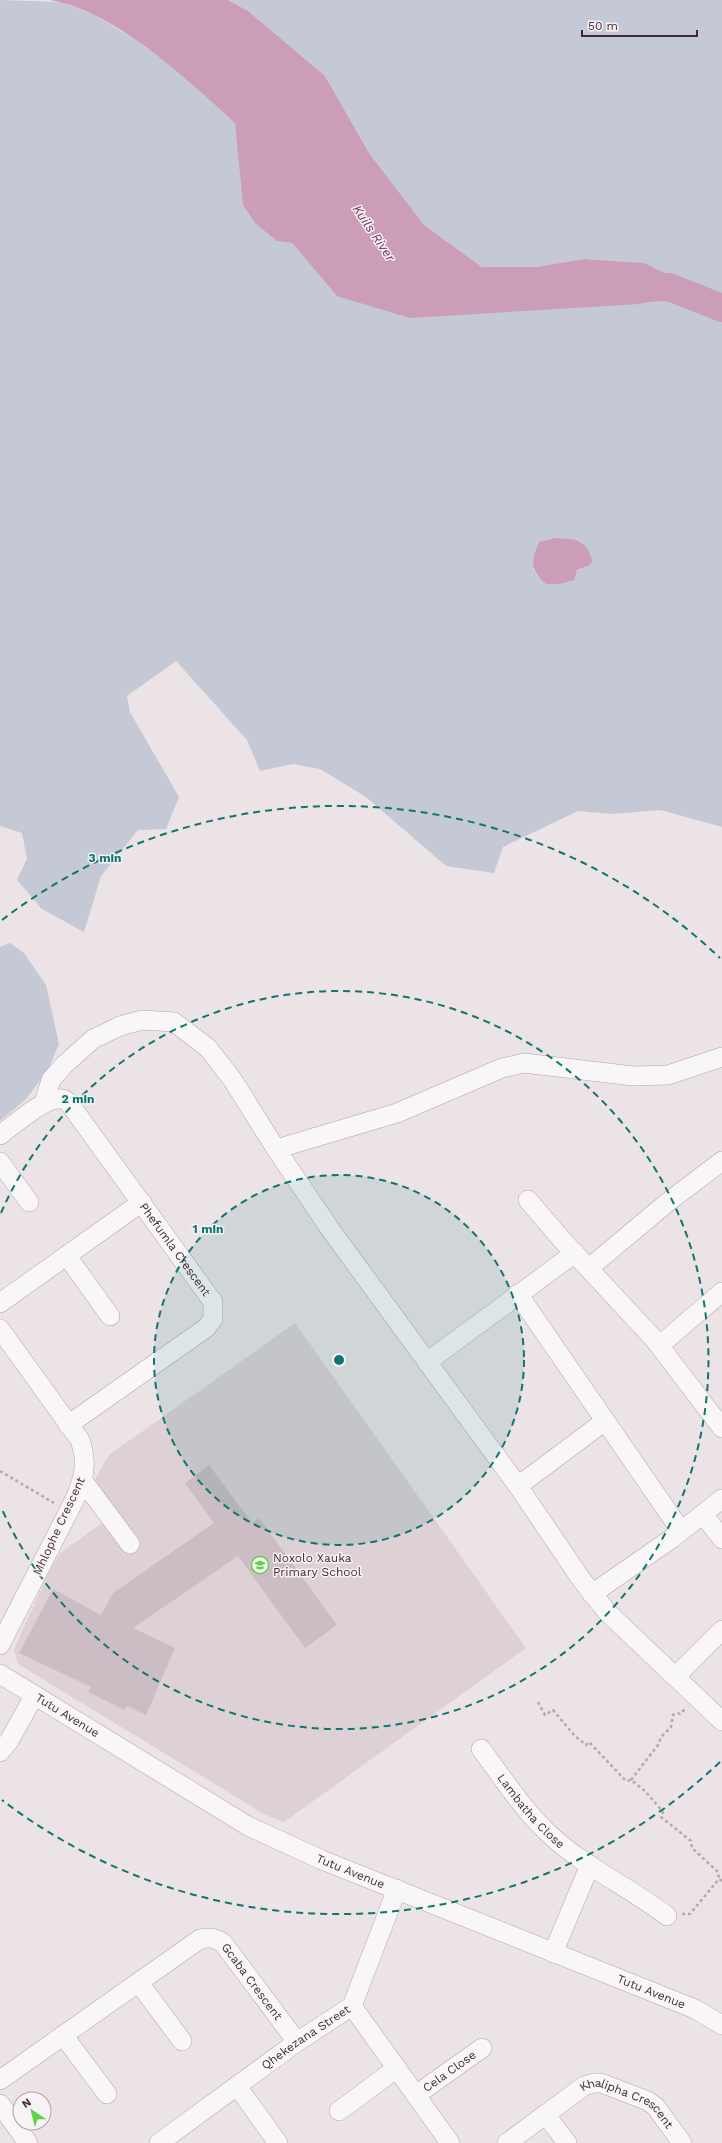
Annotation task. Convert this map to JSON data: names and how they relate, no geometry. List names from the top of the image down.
{
  "streets": {
    "street": [
      "Phefumla Crescent",
      "Mhlophe Crescent",
      "Tutu Avenue",
      "Lambatha Close",
      "Gcaba Crescent",
      "Qhekezana Street",
      "Cela Close",
      "Khalipha Crescent"
    ]
  },
  "crossings": [
    ["Phefumla Crescent", "Mhlophe Crescent"],
    ["Tutu Avenue", "Qhekezana Street"],
    ["Gcaba Crescent", "Qhekezana Street"]
  ],
  "water": ["Kuils River"],
  "places": {
    "school or university": ["Noxolo Xauka Primary School"]
  },
  "scale_bar": "50 m",
  "north": "top left",
  "rings": ["3 min", "2 min", "1 min"]
}
